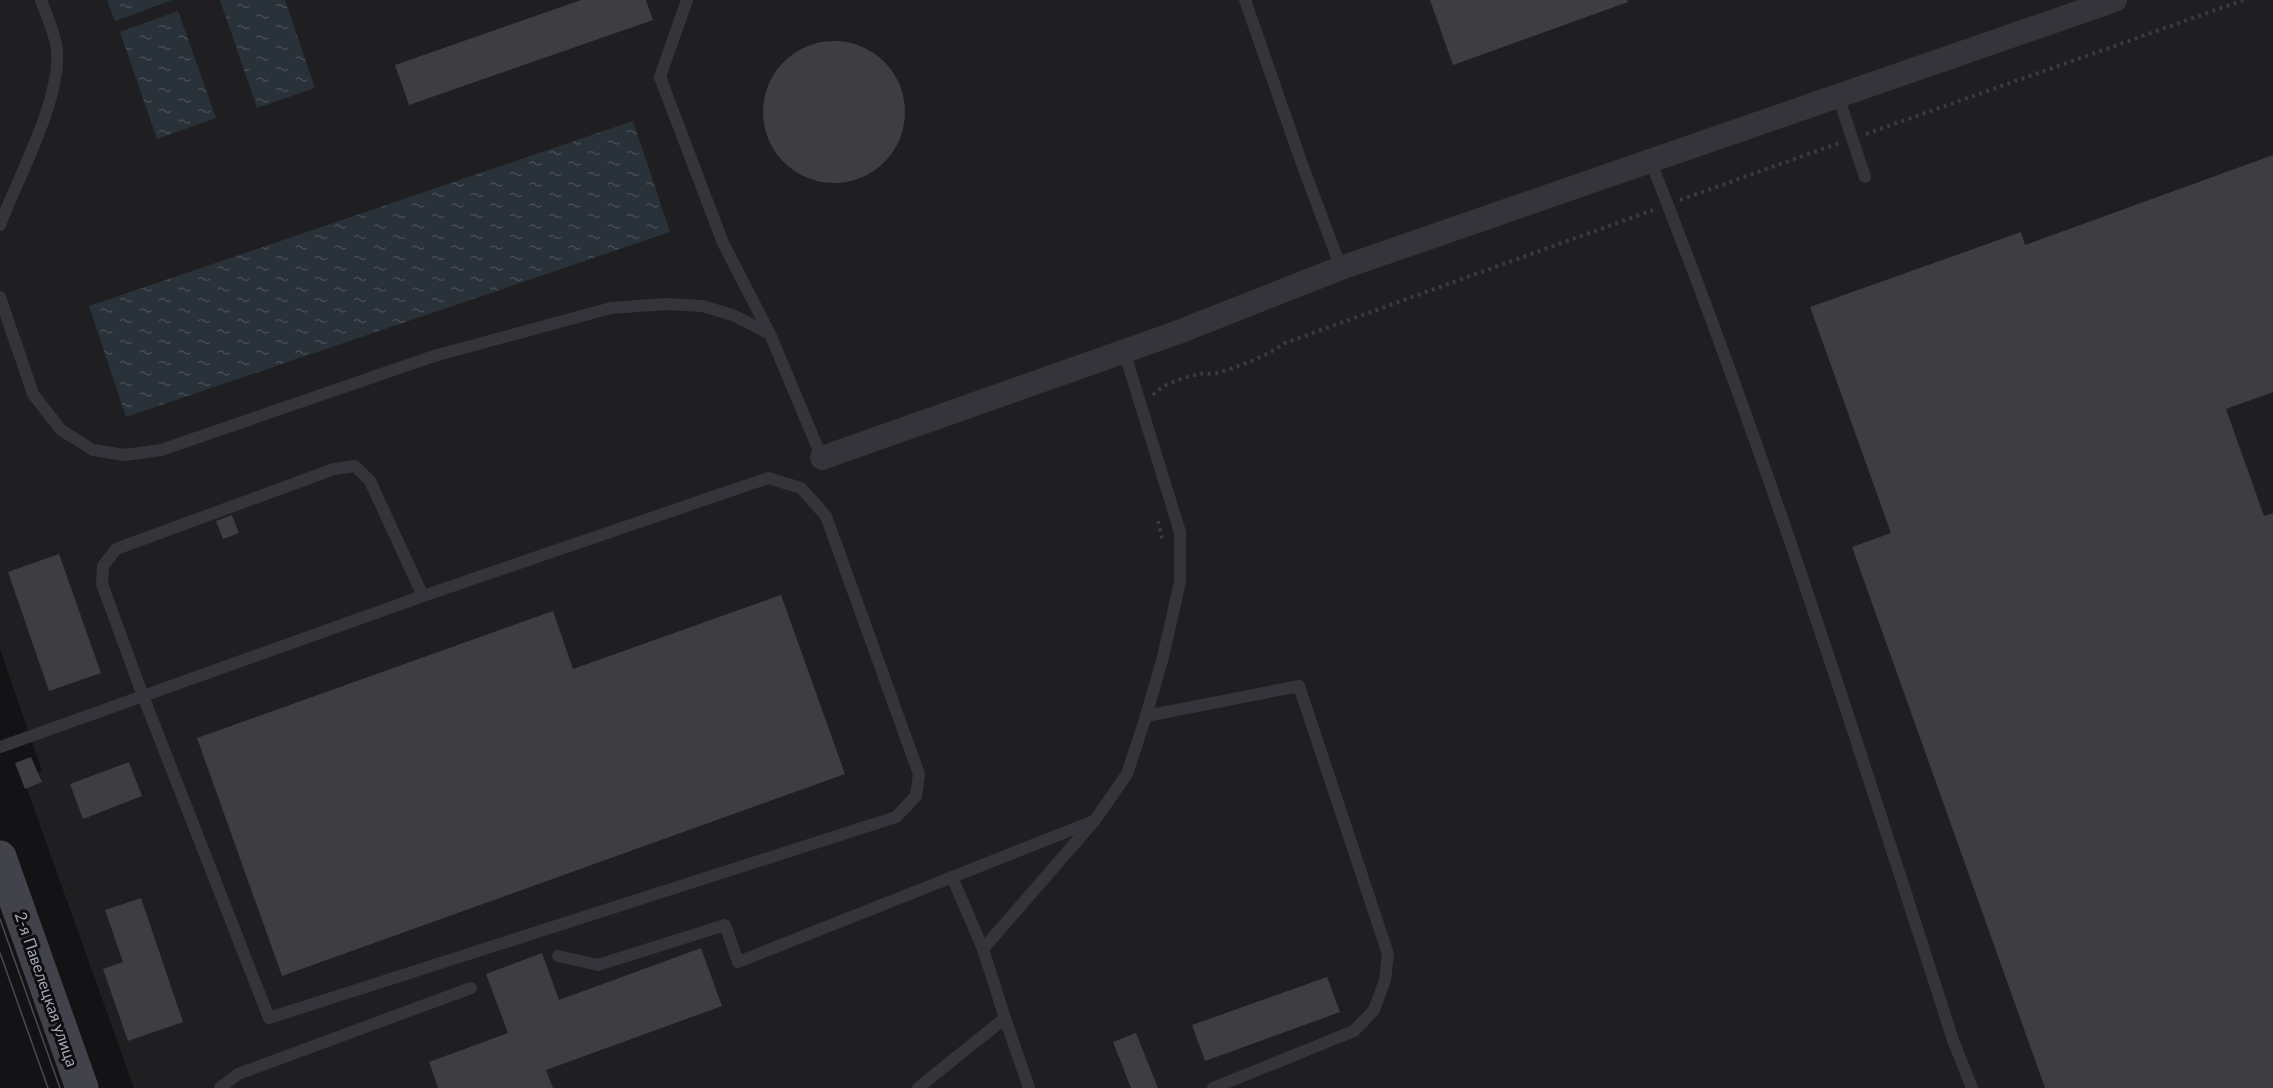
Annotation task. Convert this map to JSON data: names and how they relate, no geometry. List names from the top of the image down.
{
  "streets": {
    "main road": ["2-я Павелецкая улица"]
  }
}
